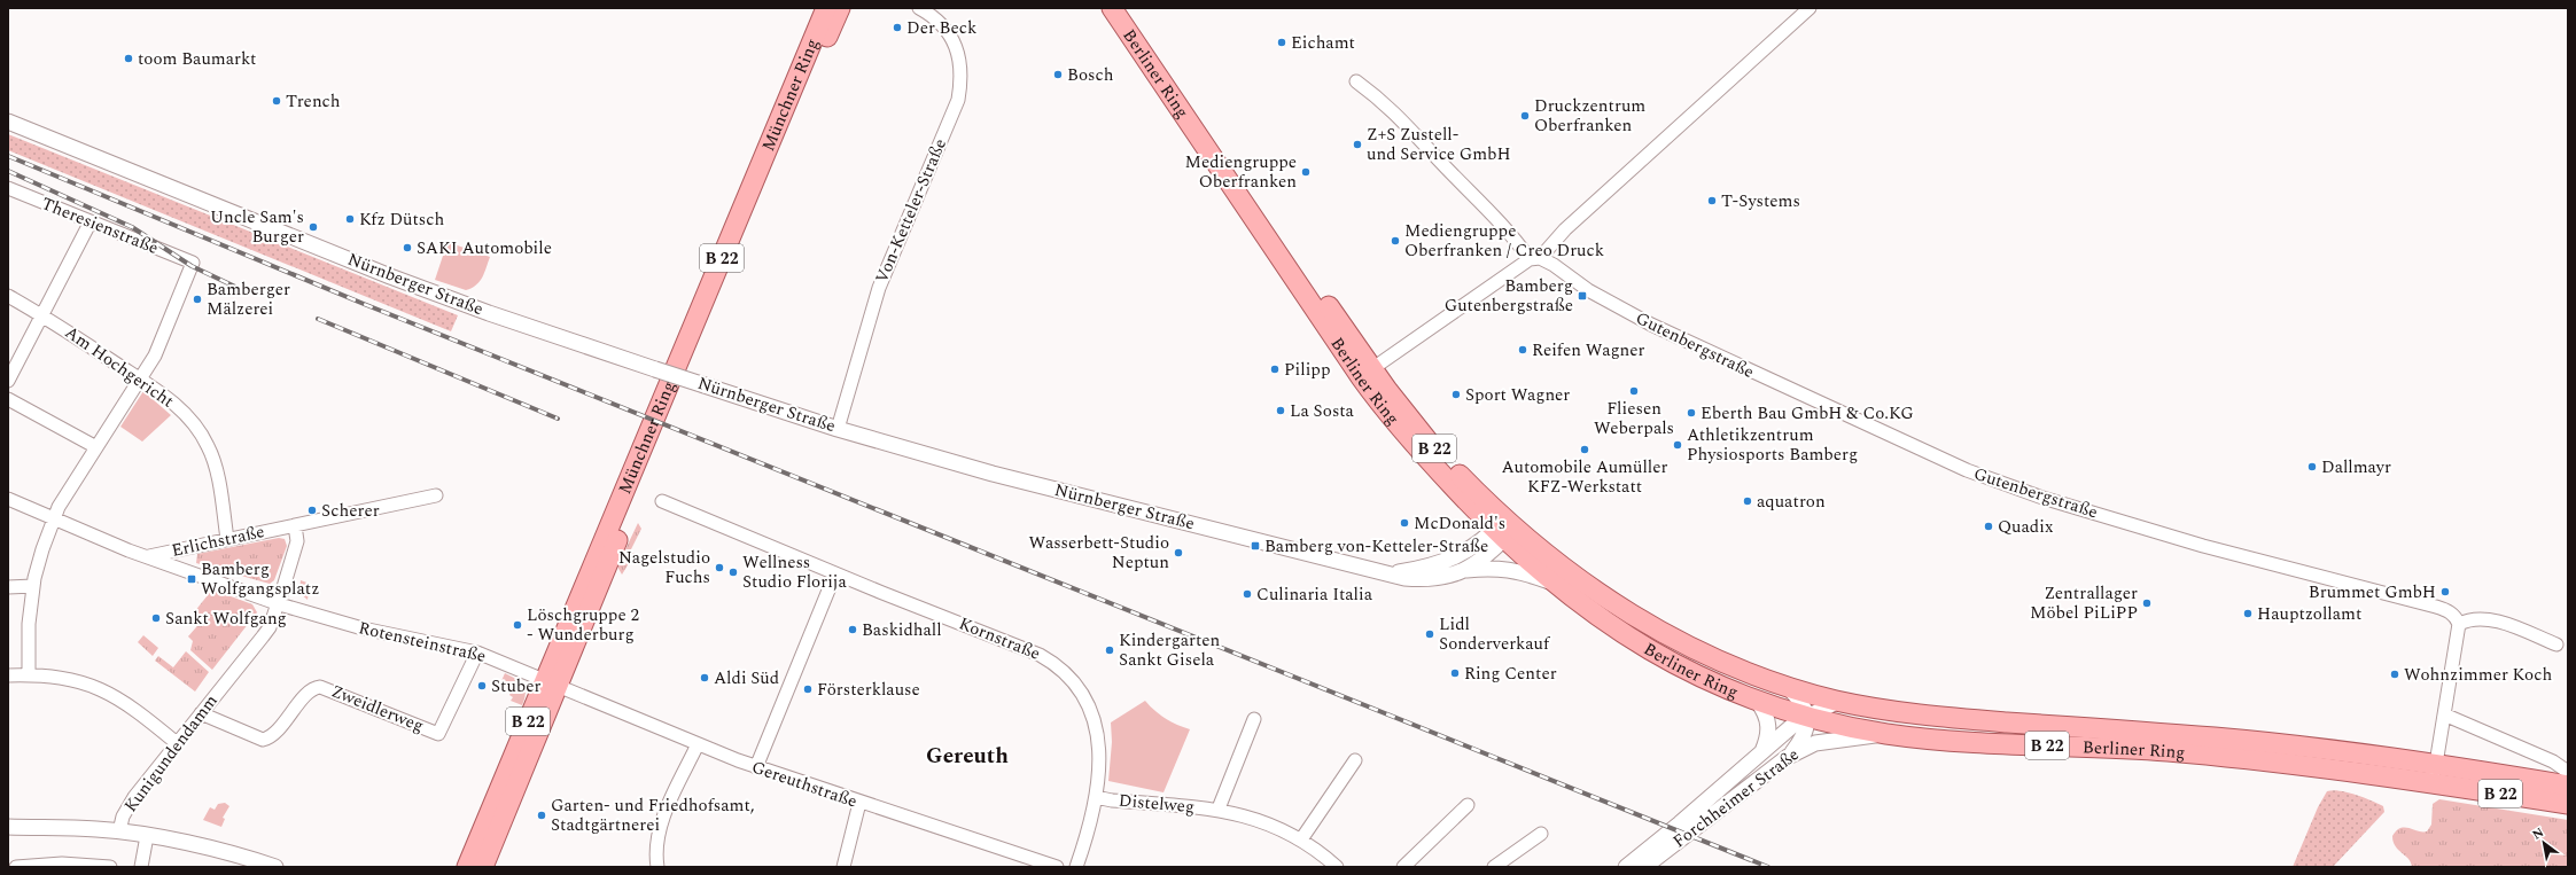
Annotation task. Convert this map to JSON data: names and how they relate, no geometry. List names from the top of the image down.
{
  "streets": {
    "main road": ["Berliner Ring", "Münchner Ring", "B 22"],
    "street": [
      "Von-Ketteler-Straße",
      "Theresienstraße",
      "Nürnberger Straße",
      "Gutenbergstraße",
      "Am Hochgericht",
      "Erlichstraße",
      "Kornstraße",
      "Rotensteinstraße",
      "Zweidlerweg",
      "Kunigundendamm",
      "Gereuthstraße",
      "Forchheimer Straße",
      "Distelweg"
    ]
  },
  "crossings": [
    ["Berliner Ring", "Nürnberger Straße"],
    ["Berliner Ring", "Forchheimer Straße"],
    ["Münchner Ring", "Rotensteinstraße"],
    ["Münchner Ring", "Gereuthstraße"],
    ["Von-Ketteler-Straße", "Nürnberger Straße"],
    ["Theresienstraße", "Am Hochgericht"],
    ["Am Hochgericht", "Erlichstraße"],
    ["Erlichstraße", "Rotensteinstraße"],
    ["Erlichstraße", "Kunigundendamm"],
    ["Kornstraße", "Distelweg"],
    ["Rotensteinstraße", "Zweidlerweg"],
    ["Rotensteinstraße", "Kunigundendamm"],
    ["Rotensteinstraße", "Gereuthstraße"],
    ["Zweidlerweg", "Kunigundendamm"]
  ],
  "districts": ["Gereuth"],
  "places": {
    "other": [
      "Der Beck",
      "Eichamt",
      "toom Baumarkt",
      "Bosch",
      "Trench",
      "Druckzentrum Oberfranken",
      "Z+S Zustell- und Service GmbH",
      "Mediengruppe Oberfranken",
      "T-Systems",
      "Kfz Dütsch",
      "Uncle Sam's Burger",
      "Mediengruppe Oberfranken / Creo Druck",
      "SAKI Automobile",
      "Bamberger Mälzerei",
      "Reifen Wagner",
      "Pilipp",
      "Fliesen Weberpals",
      "Sport Wagner",
      "La Sosta",
      "Eberth Bau GmbH & Co.KG",
      "Athletikzentrum Physiosports Bamberg",
      "Automobile Aumüller KFZ-Werkstatt",
      "Dallmayr",
      "aquatron",
      "Scherer",
      "McDonald's",
      "Quadix",
      "Wasserbett-Studio Neptun",
      "Nagelstudio Fuchs",
      "Wellness Studio Florija",
      "Brummet GmbH",
      "Culinaria Italia",
      "Zentrallager Möbel PiLiPP",
      "Hauptzollamt",
      "Sankt Wolfgang",
      "Löschgruppe 2 - Wunderburg",
      "Baskidhall",
      "Lidl Sonderverkauf",
      "Kindergarten Sankt Gisela",
      "Ring Center",
      "Wohnzimmer Koch",
      "Aldi Süd",
      "Stuber",
      "Försterklause",
      "Garten- und Friedhofsamt, Stadtgärtnerei"
    ],
    "transit": ["Bamberg Gutenbergstraße", "Bamberg von-Ketteler-Straße", "Bamberg Wolfgangsplatz"]
  },
  "north": "top left"
}
